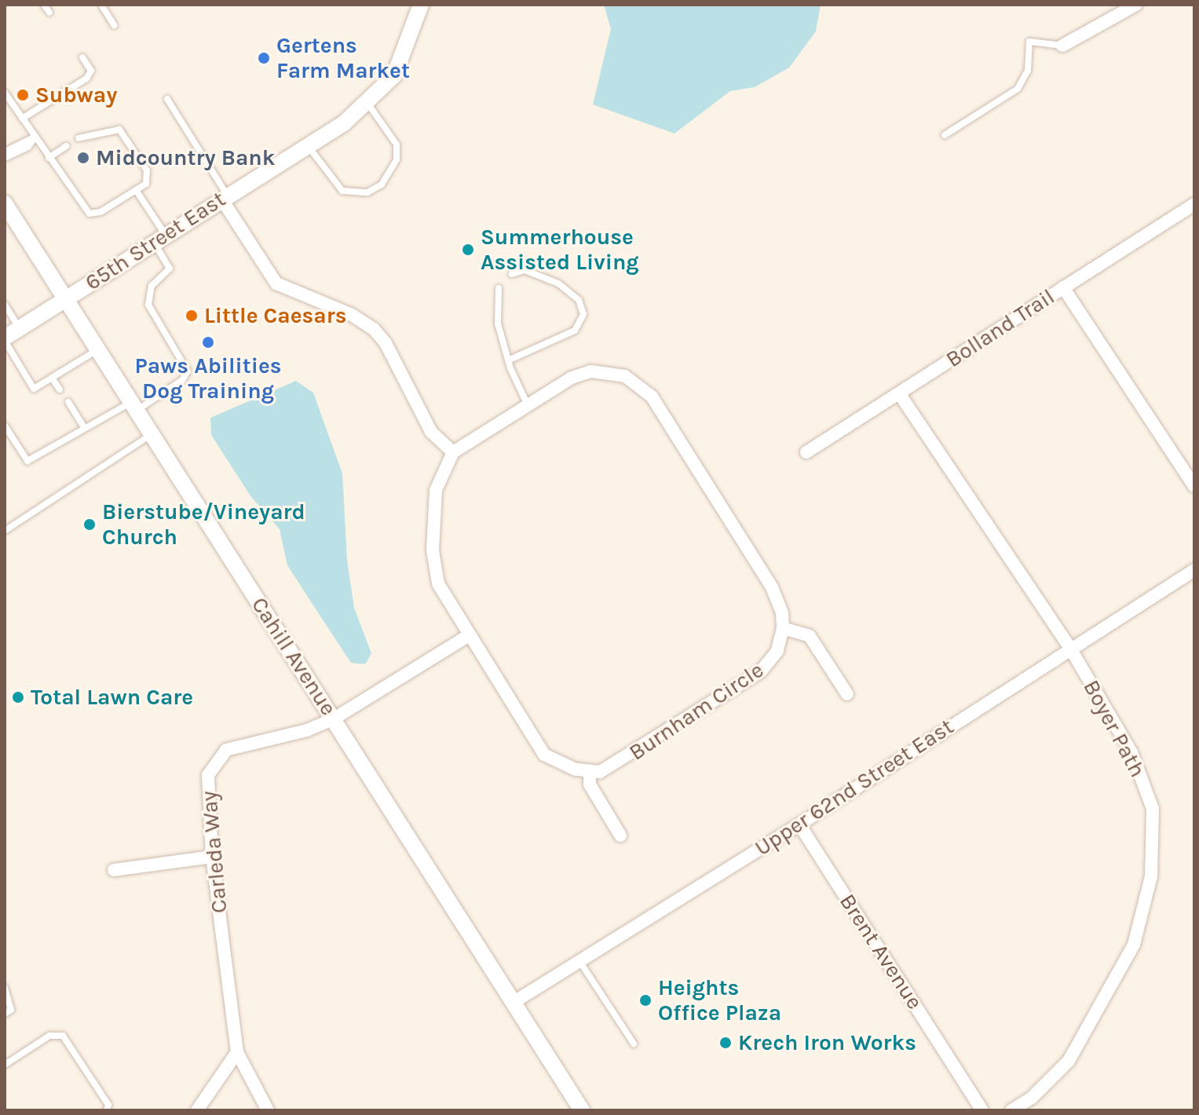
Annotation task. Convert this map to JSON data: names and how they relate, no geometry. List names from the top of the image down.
{
  "streets": {
    "street": [
      "65th Street East",
      "Bolland Trail",
      "Cahill Avenue",
      "Burnham Circle",
      "Boyer Path",
      "Upper 62nd Street East",
      "Carleda Way",
      "Brent Avenue"
    ]
  },
  "crossings": [
    ["65th Street East", "Cahill Avenue"],
    ["Bolland Trail", "Boyer Path"],
    ["Cahill Avenue", "Upper 62nd Street East"],
    ["Cahill Avenue", "Carleda Way"],
    ["Boyer Path", "Upper 62nd Street East"],
    ["Upper 62nd Street East", "Brent Avenue"]
  ],
  "places": [
    "Gertens Farm Market",
    "Subway",
    "Midcountry Bank",
    "Summerhouse Assisted Living",
    "Little Caesars",
    "Paws Abilities Dog Training",
    "Bierstube/Vineyard Church",
    "Total Lawn Care",
    "Heights Office Plaza",
    "Krech Iron Works"
  ]
}
